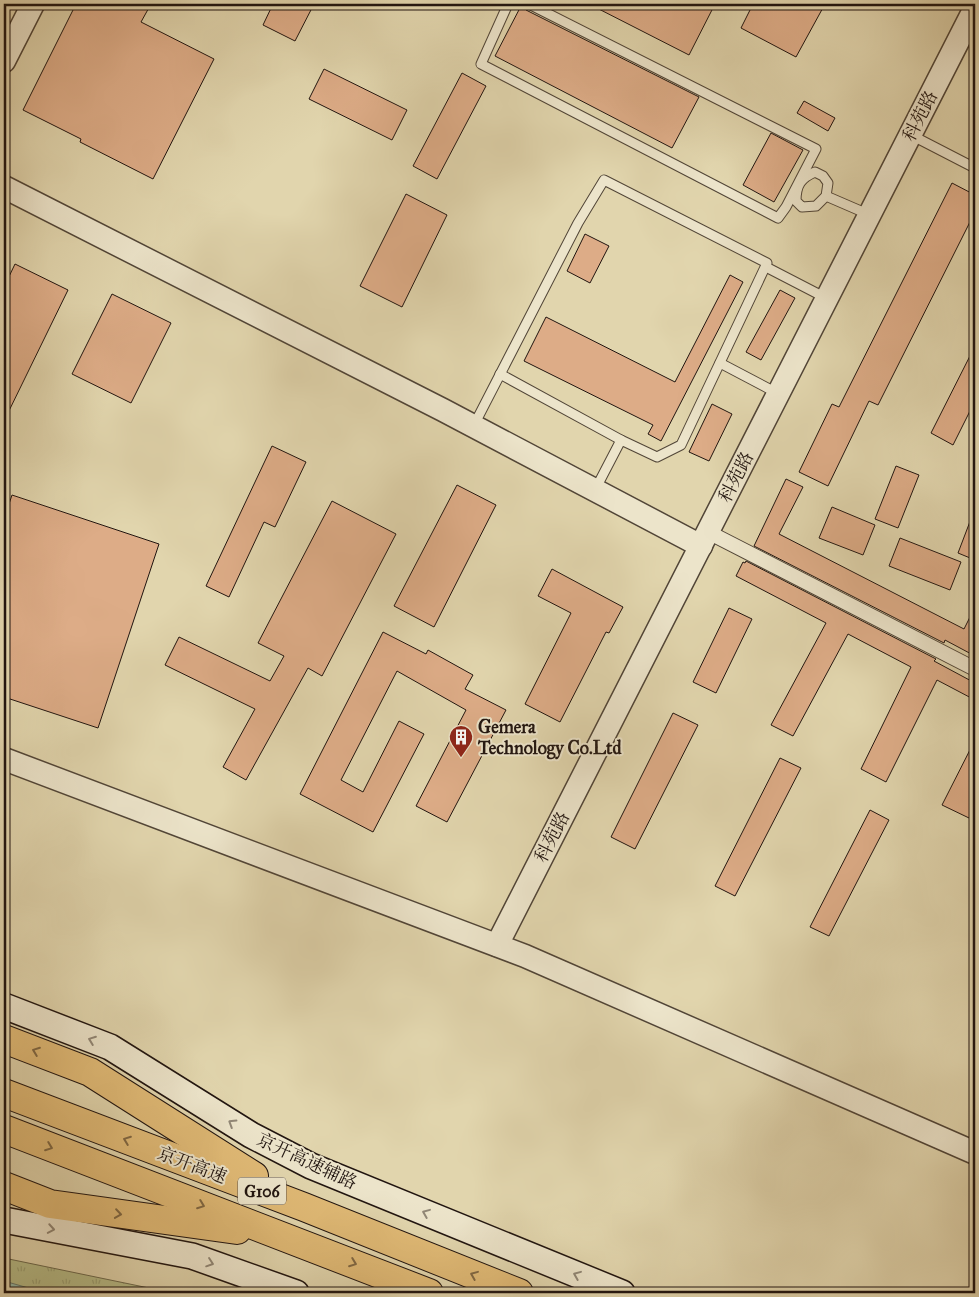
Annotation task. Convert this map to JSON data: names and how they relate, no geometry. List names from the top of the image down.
{
  "streets": {
    "highway": ["京开高速", "G106"],
    "main road": ["京开高速辅路"],
    "street": ["科苑路"]
  },
  "places": {
    "building": ["Gemera Technology Co.Ltd"]
  }
}
